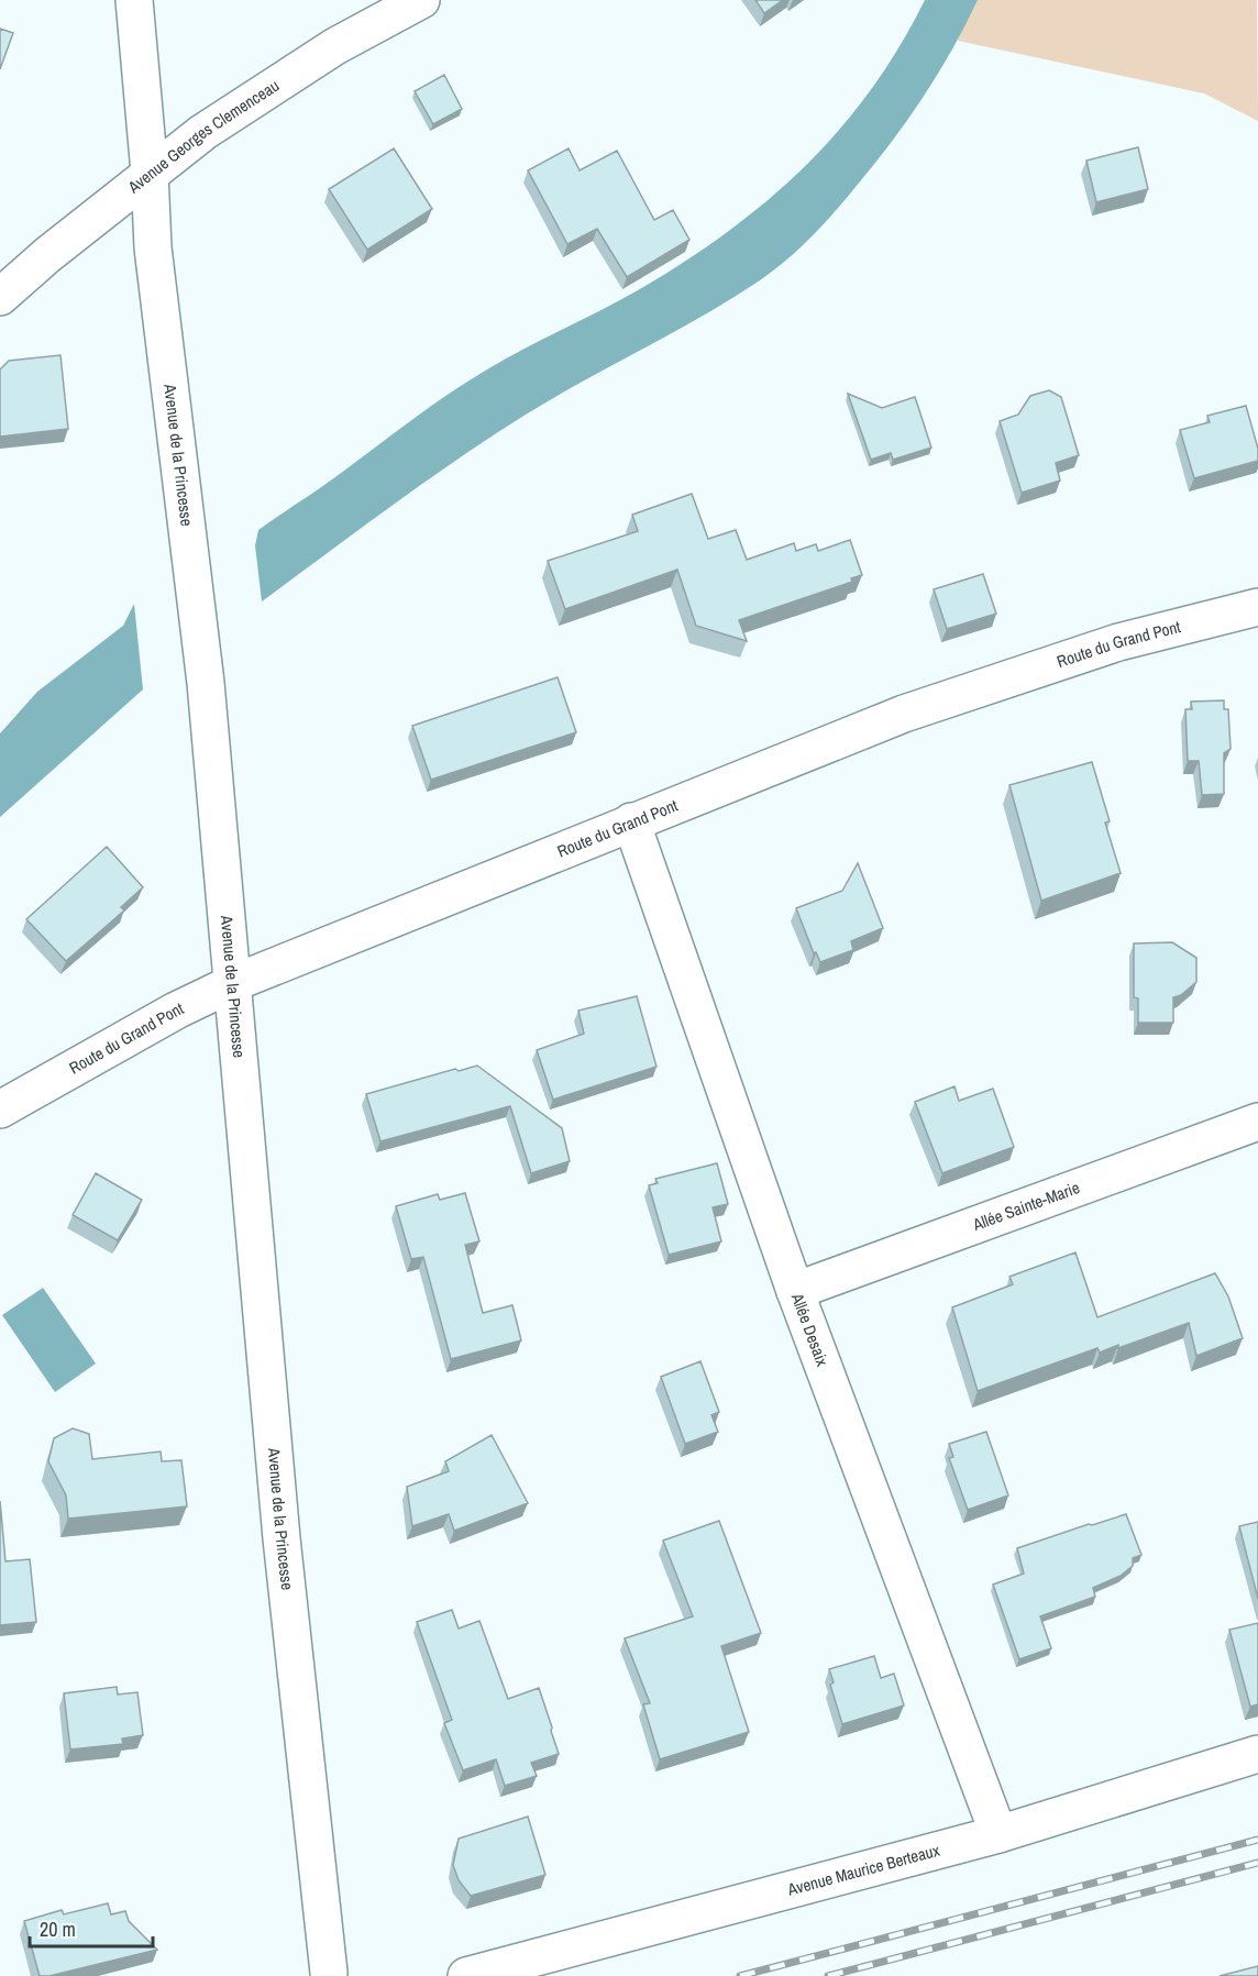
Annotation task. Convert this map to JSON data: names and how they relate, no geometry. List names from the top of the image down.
{
  "streets": {
    "street": [
      "Avenue Georges Clemenceau",
      "Avenue de la Princesse",
      "Route du Grand Pont",
      "Allée Sainte-Marie",
      "Allée Desaix",
      "Avenue Maurice Berteaux"
    ]
  },
  "crossings": [
    ["Avenue Georges Clemenceau", "Avenue de la Princesse"],
    ["Avenue de la Princesse", "Route du Grand Pont"],
    ["Route du Grand Pont", "Allée Desaix"],
    ["Allée Sainte-Marie", "Allée Desaix"],
    ["Allée Desaix", "Avenue Maurice Berteaux"]
  ],
  "scale_bar": "20 m"
}
